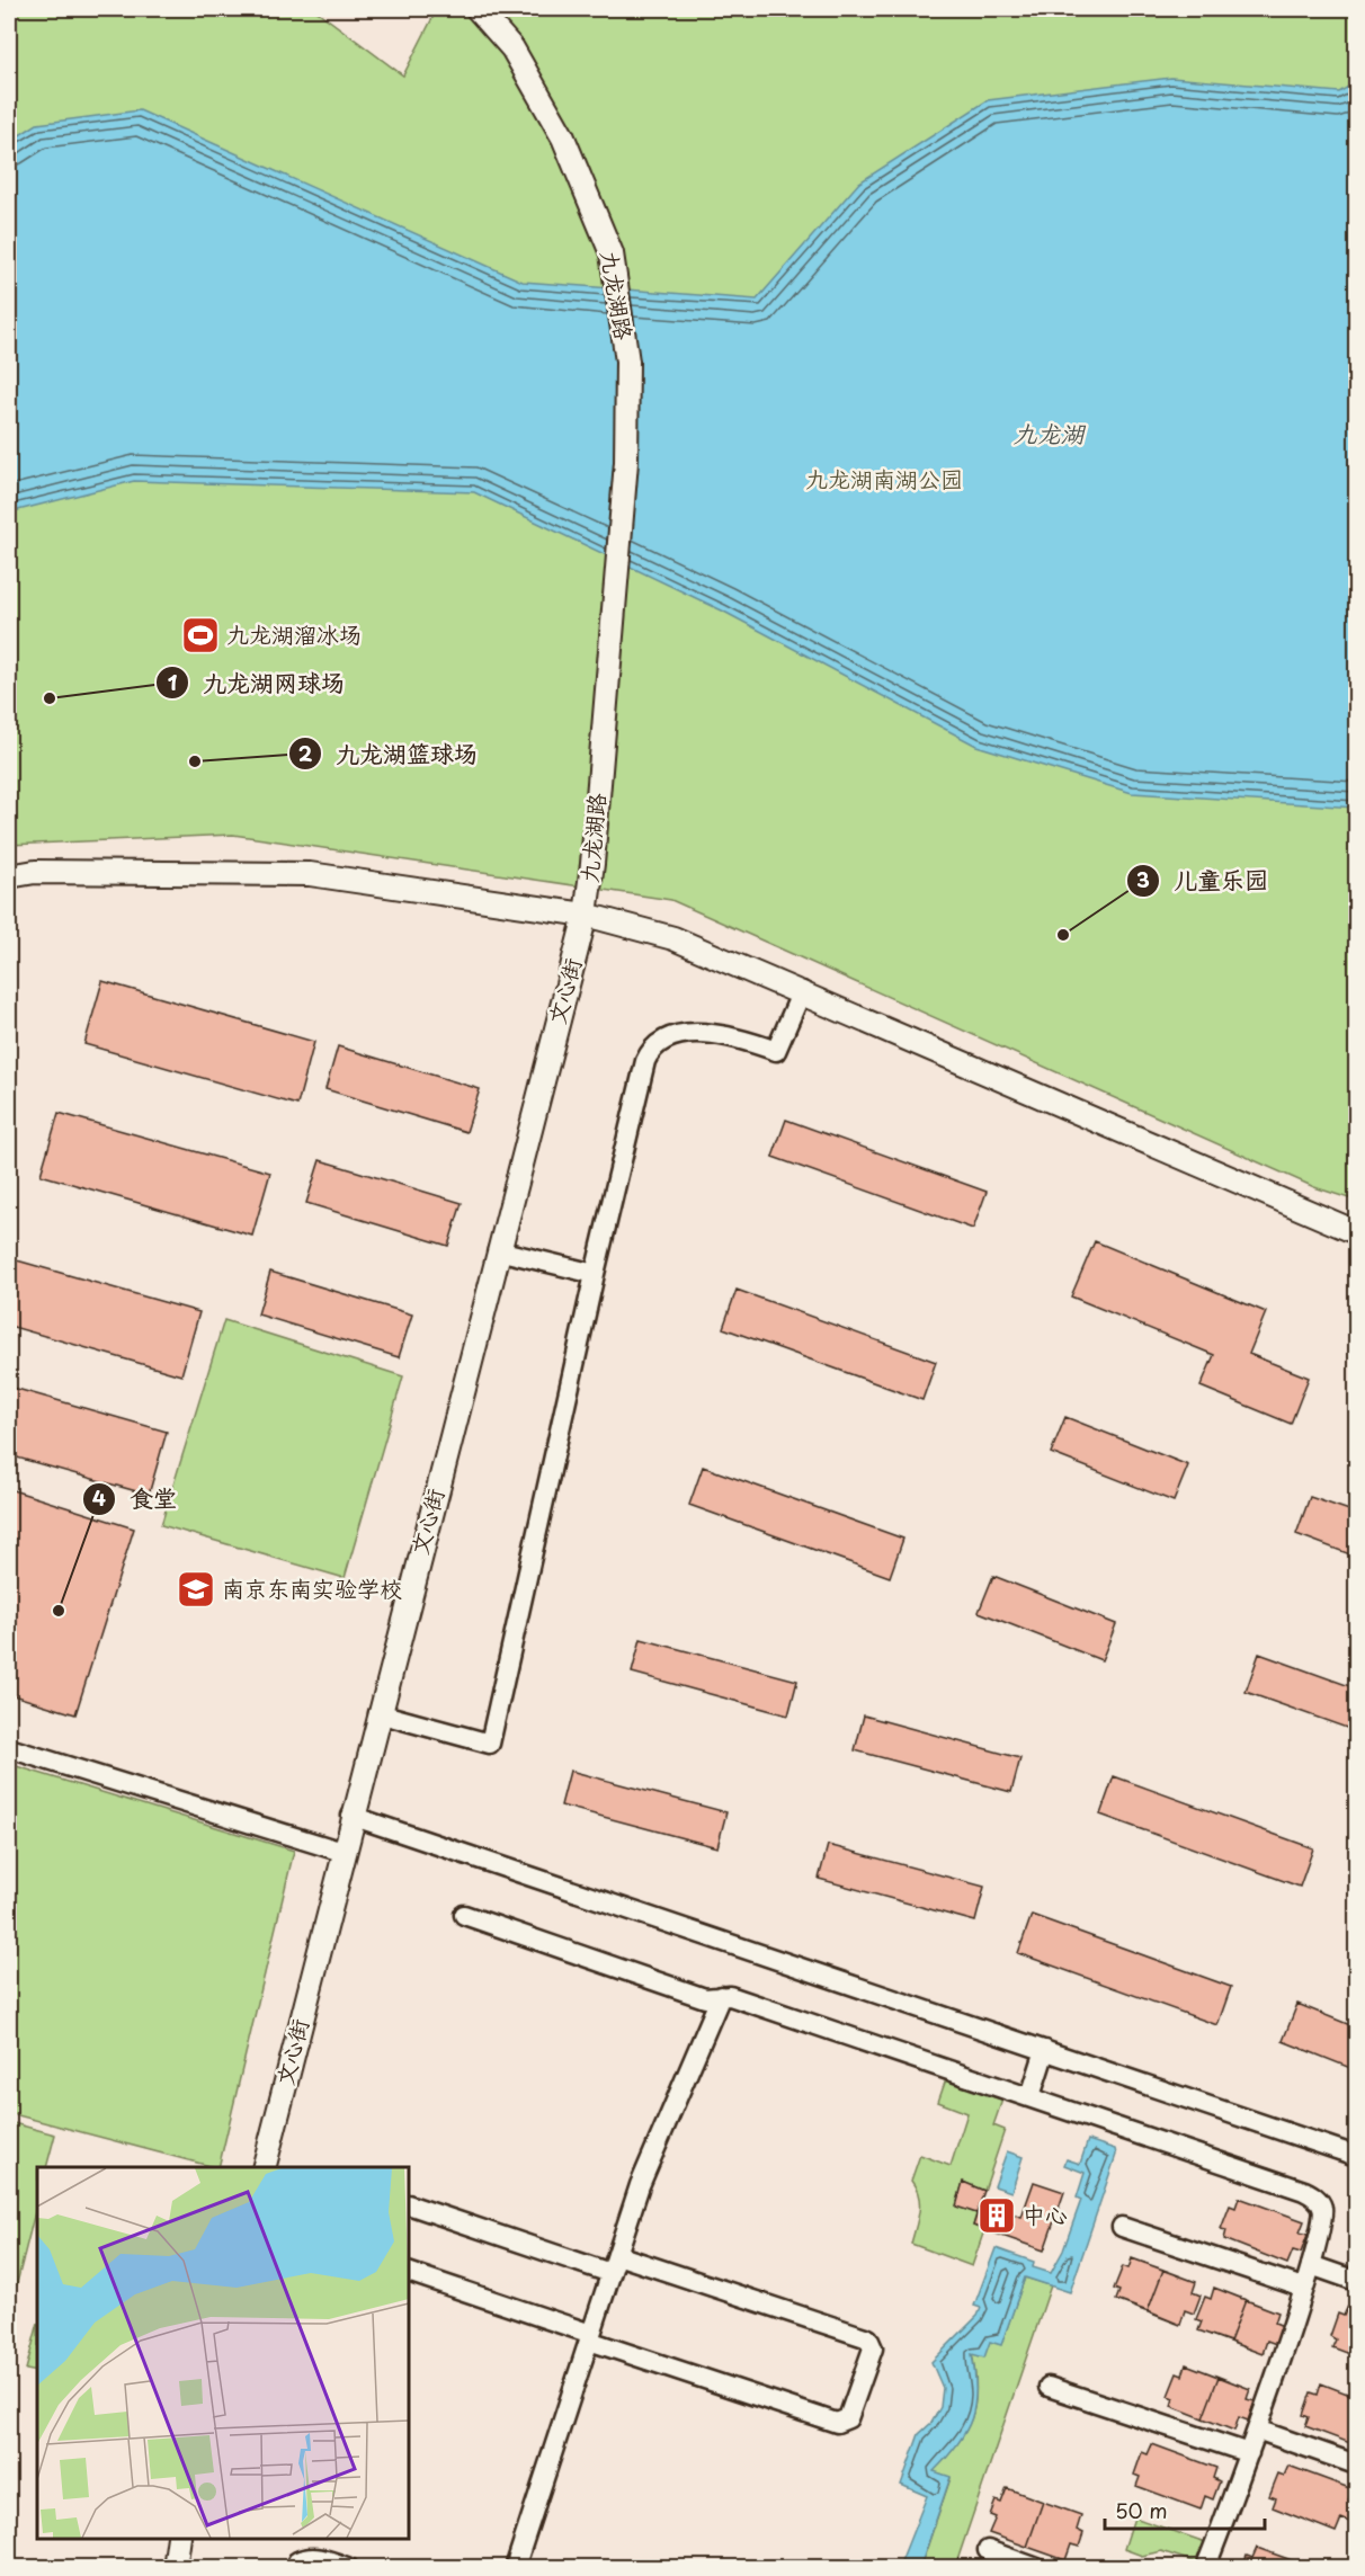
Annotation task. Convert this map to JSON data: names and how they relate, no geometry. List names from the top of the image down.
{
  "streets": {
    "street": ["九龙湖路", "文心街"]
  },
  "crossings": [
    ["九龙湖路", "文心街"]
  ],
  "water": ["九龙湖"],
  "parks": ["九龙湖南湖公园"],
  "places": {
    "sports": ["九龙湖溜冰场"],
    "other": [
      "九龙湖网球场",
      "九龙湖篮球场",
      "儿童乐园",
      "食堂"
    ],
    "school or university": ["南京东南实验学校"],
    "building": ["中心"]
  },
  "scale_bar": "50 m"
}
